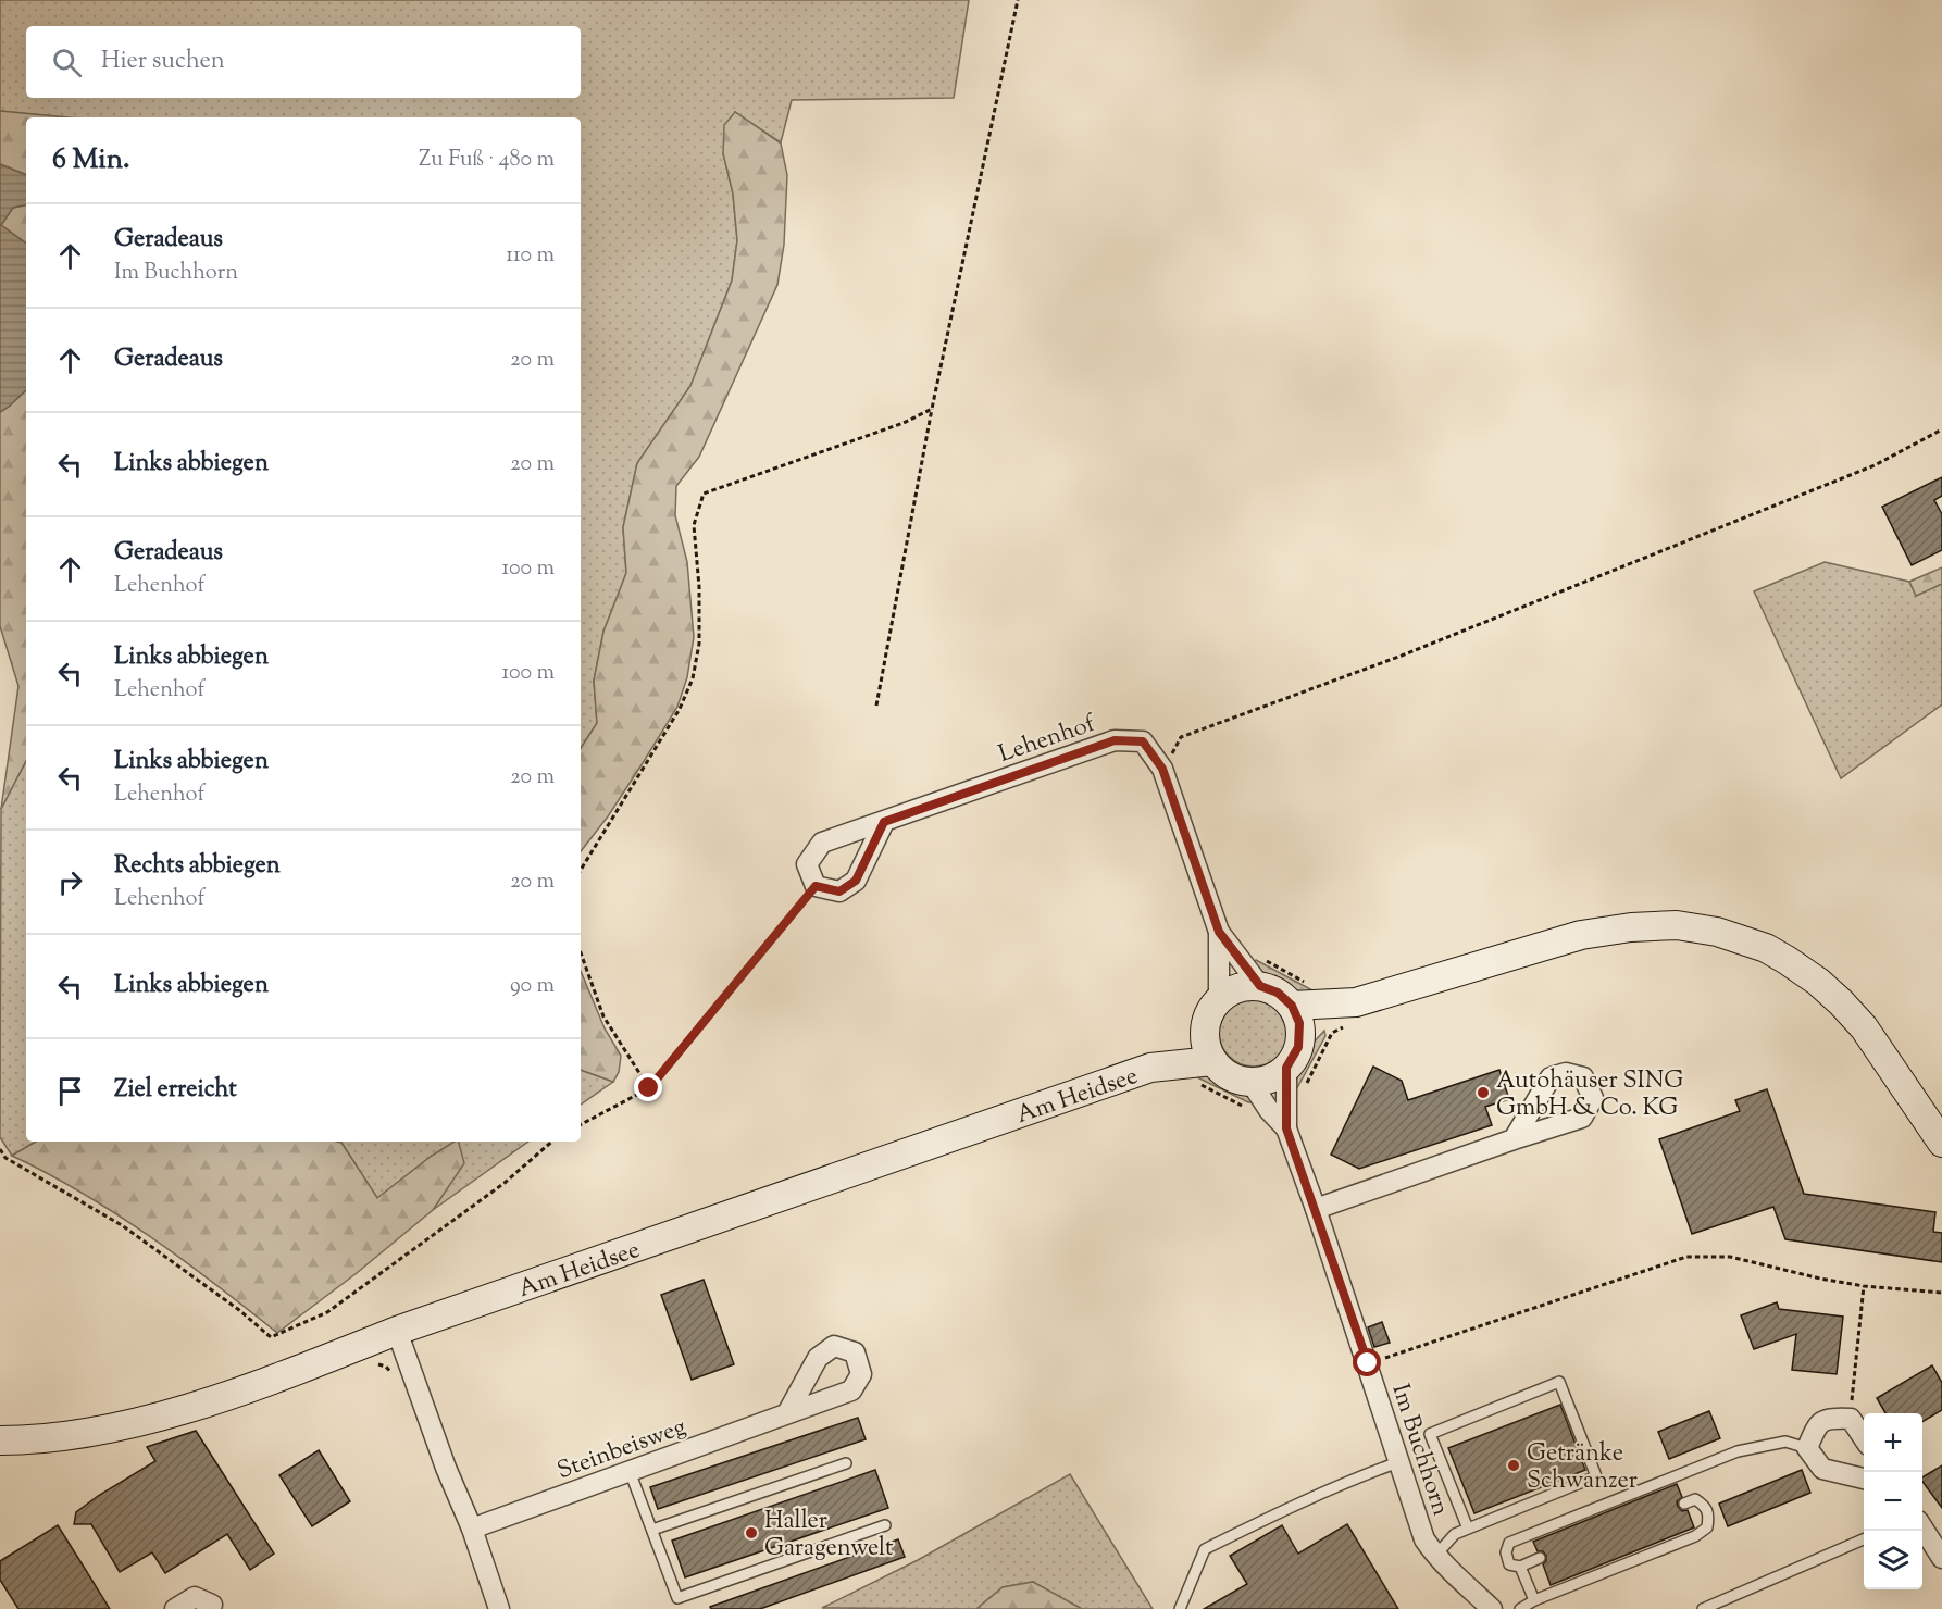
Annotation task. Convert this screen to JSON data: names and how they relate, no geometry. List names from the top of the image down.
{
  "streets": {
    "main road": ["Am Heidsee"],
    "street": ["Lehenhof", "Steinbeisweg", "Im Buchhorn"]
  },
  "crossings": [
    ["Lehenhof", "Am Heidsee"],
    ["Lehenhof", "Im Buchhorn"],
    ["Am Heidsee", "Im Buchhorn"]
  ],
  "places": ["Autohäuser SING GmbH & Co. KG", "Getränke Schwanzer", "Haller Garagenwelt"],
  "page": {
    "search": "Hier suchen",
    "heading": ["6 Min.", "Zu Fuß · 480 m"],
    "list": [
      ["Geradeaus", "Im Buchhorn", "110 m"],
      ["Geradeaus", "20 m"],
      ["Links abbiegen", "20 m"],
      ["Geradeaus", "Lehenhof", "100 m"],
      ["Links abbiegen", "Lehenhof", "100 m"],
      ["Links abbiegen", "Lehenhof", "20 m"],
      ["Rechts abbiegen", "Lehenhof", "20 m"],
      ["Links abbiegen", "90 m"],
      "Ziel erreicht"
    ],
    "map_buttons": ["+", "−"]
  }
}
